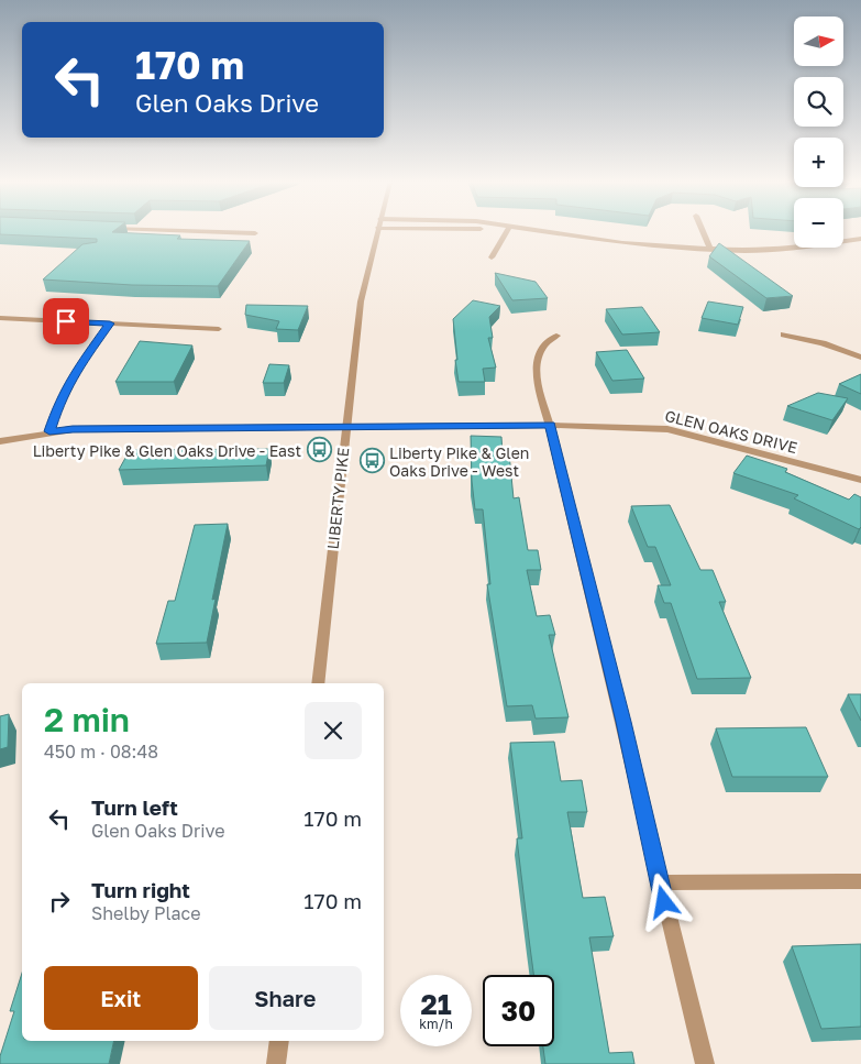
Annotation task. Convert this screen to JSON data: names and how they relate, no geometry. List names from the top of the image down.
{
  "streets": {
    "street": ["GLEN OAKS DRIVE", "LIBERTY PIKE"]
  },
  "crossings": [
    ["GLEN OAKS DRIVE", "LIBERTY PIKE"]
  ],
  "places": {
    "bus stop": ["Liberty Pike & Glen Oaks Drive - East", "Liberty Pike & Glen Oaks Drive - West"]
  },
  "north": "right",
  "page": {
    "map_buttons": ["+", "−"],
    "turn": ["170 m", "Glen Oaks Drive"],
    "heading": ["2 min", "450 m · 08:48"],
    "list": [
      {
        "name": "Turn left",
        "note": "Glen Oaks Drive",
        "value": "170 m"
      },
      {
        "name": "Turn right",
        "note": "Shelby Place",
        "value": "170 m"
      }
    ],
    "buttons": ["Exit", "Share"],
    "speed": "21 km/h",
    "limit": "30"
  }
}
